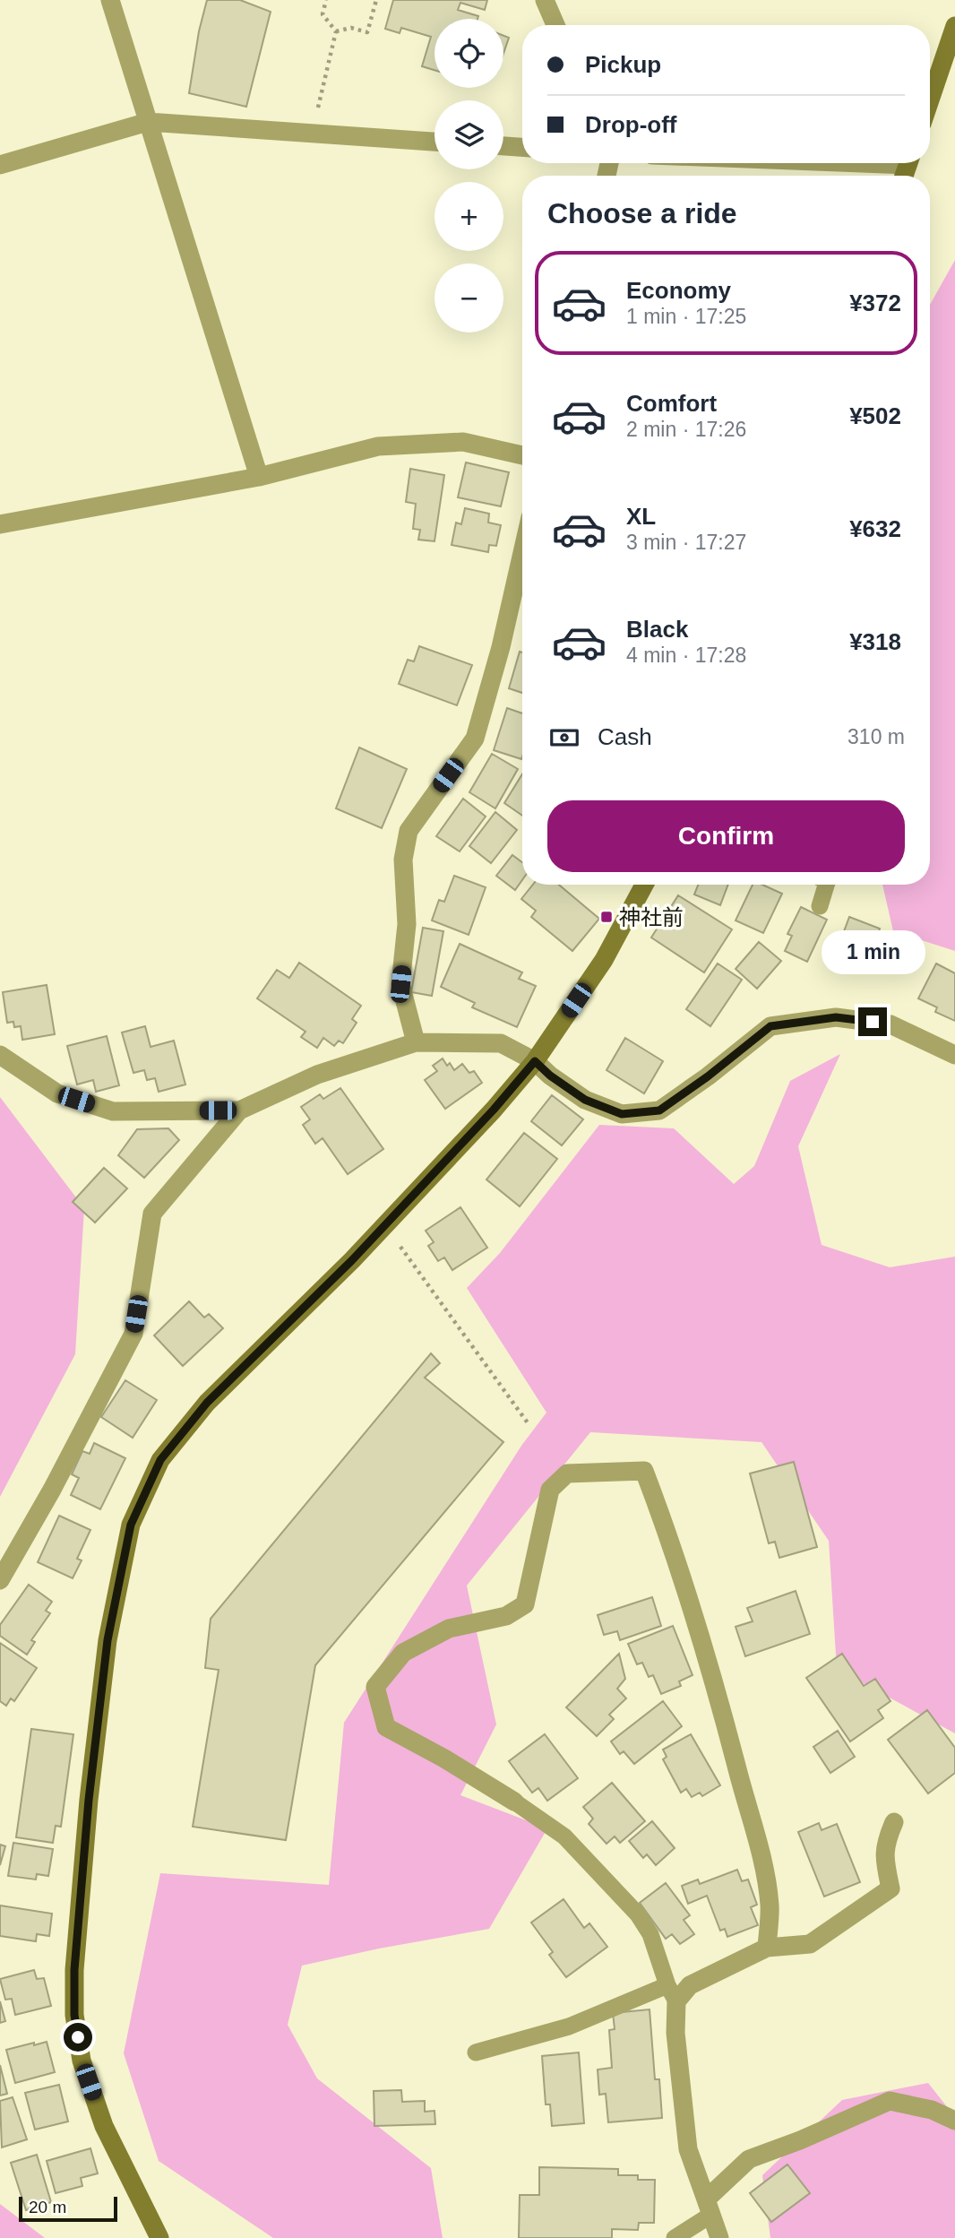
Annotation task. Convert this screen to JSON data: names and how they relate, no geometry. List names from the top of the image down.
{
  "places": {
    "transit": ["神社前"]
  },
  "scale_bar": "20 m",
  "page": {
    "map_buttons": ["+", "−"],
    "banner": ["Pickup", "Drop-off"],
    "heading": "Choose a ride",
    "list": [
      {
        "name": "Economy",
        "note": "1 min · 17:25",
        "value": "¥372"
      },
      {
        "name": "Comfort",
        "note": "2 min · 17:26",
        "value": "¥502"
      },
      {
        "name": "XL",
        "note": "3 min · 17:27",
        "value": "¥632"
      },
      {
        "name": "Black",
        "note": "4 min · 17:28",
        "value": "¥318"
      }
    ],
    "pay": ["Cash", "310 m"],
    "buttons": "Confirm",
    "bubble": "1 min",
    "scale": "20 m"
  }
}
